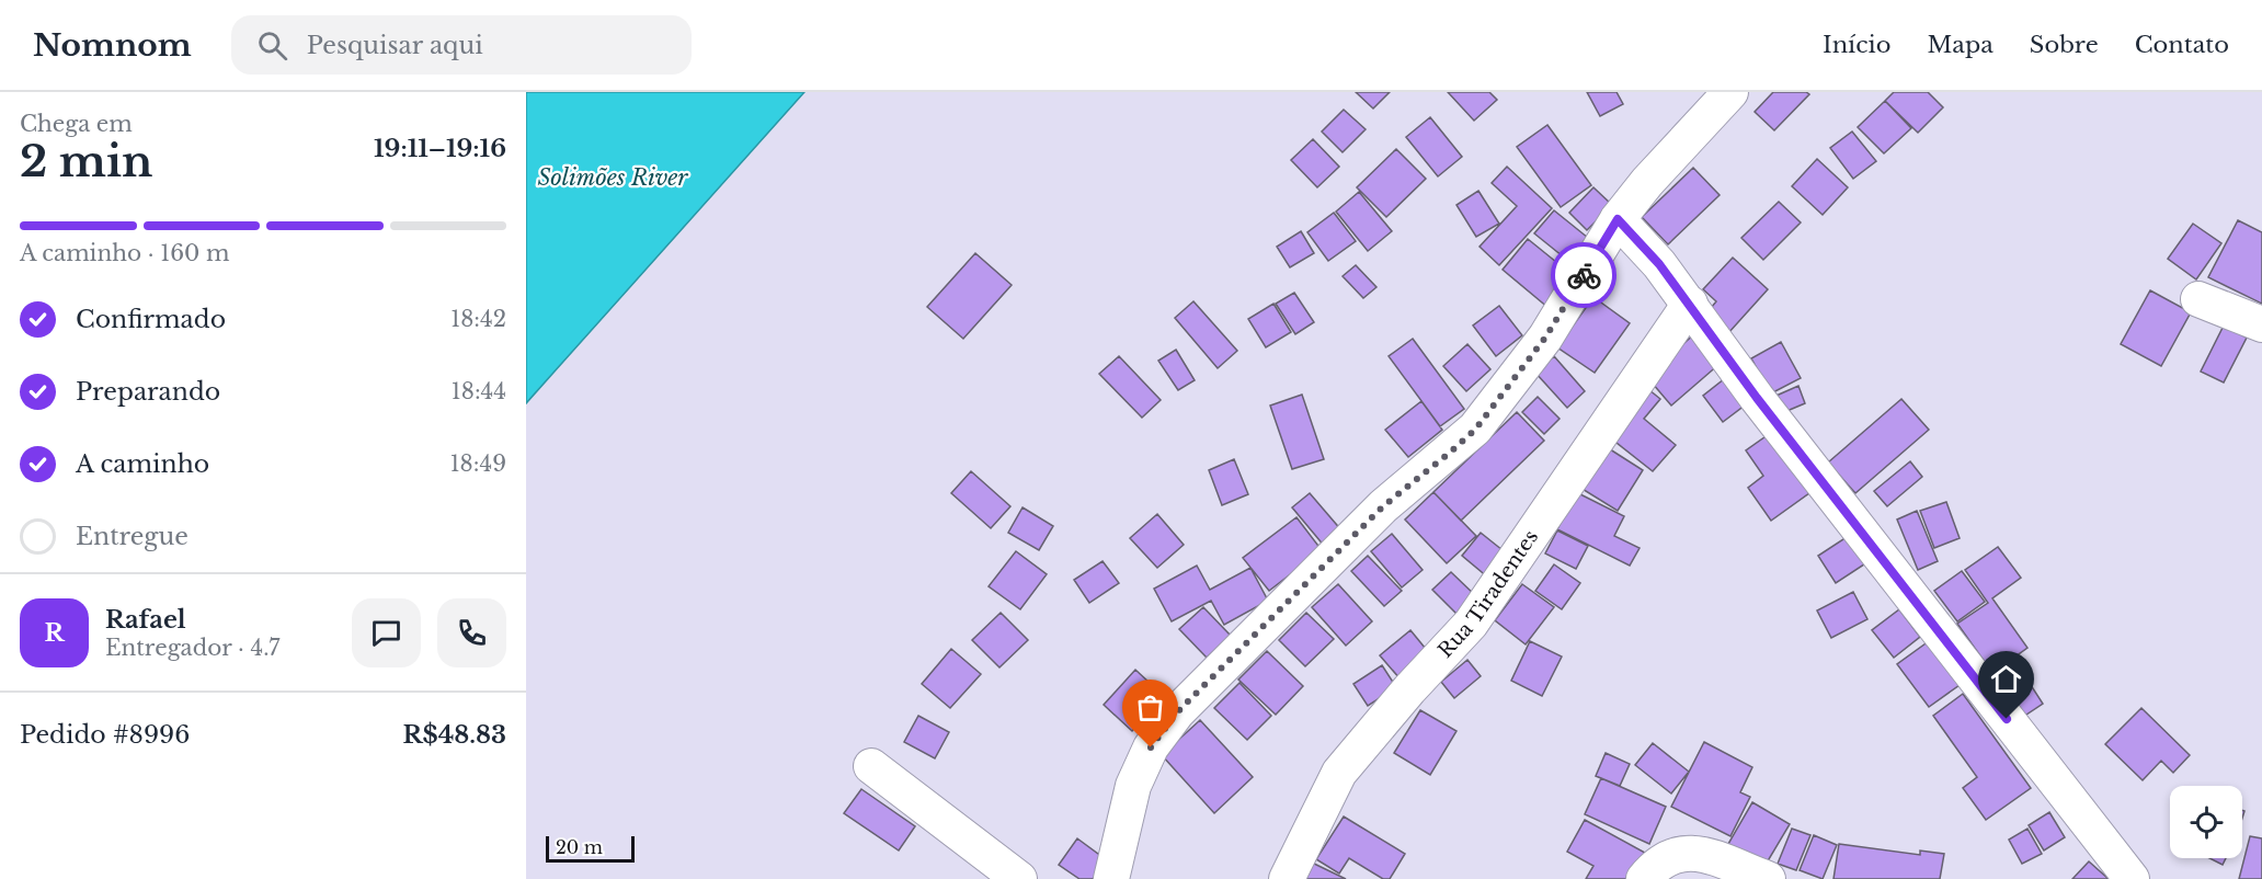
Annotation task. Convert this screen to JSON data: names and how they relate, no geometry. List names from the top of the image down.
{
  "streets": {
    "street": ["Rua Tiradentes"]
  },
  "water": ["Solimões River"],
  "scale_bar": "20 m",
  "page": {
    "header": "Nomnom",
    "search": "Pesquisar aqui",
    "nav": [
      "Início",
      "Mapa",
      "Sobre",
      "Contato"
    ],
    "heading": ["2 min", "Chega em", "19:11–19:16"],
    "panel": [
      "Rafael",
      "Entregador · 4.7",
      "Pedido #8996",
      "R$48.83"
    ],
    "bar": "A caminho · 160 m",
    "list": [
      ["Confirmado", "18:42"],
      ["Preparando", "18:44"],
      ["A caminho", "18:49"],
      "Entregue"
    ],
    "round": "R",
    "scale": "20 m"
  }
}
